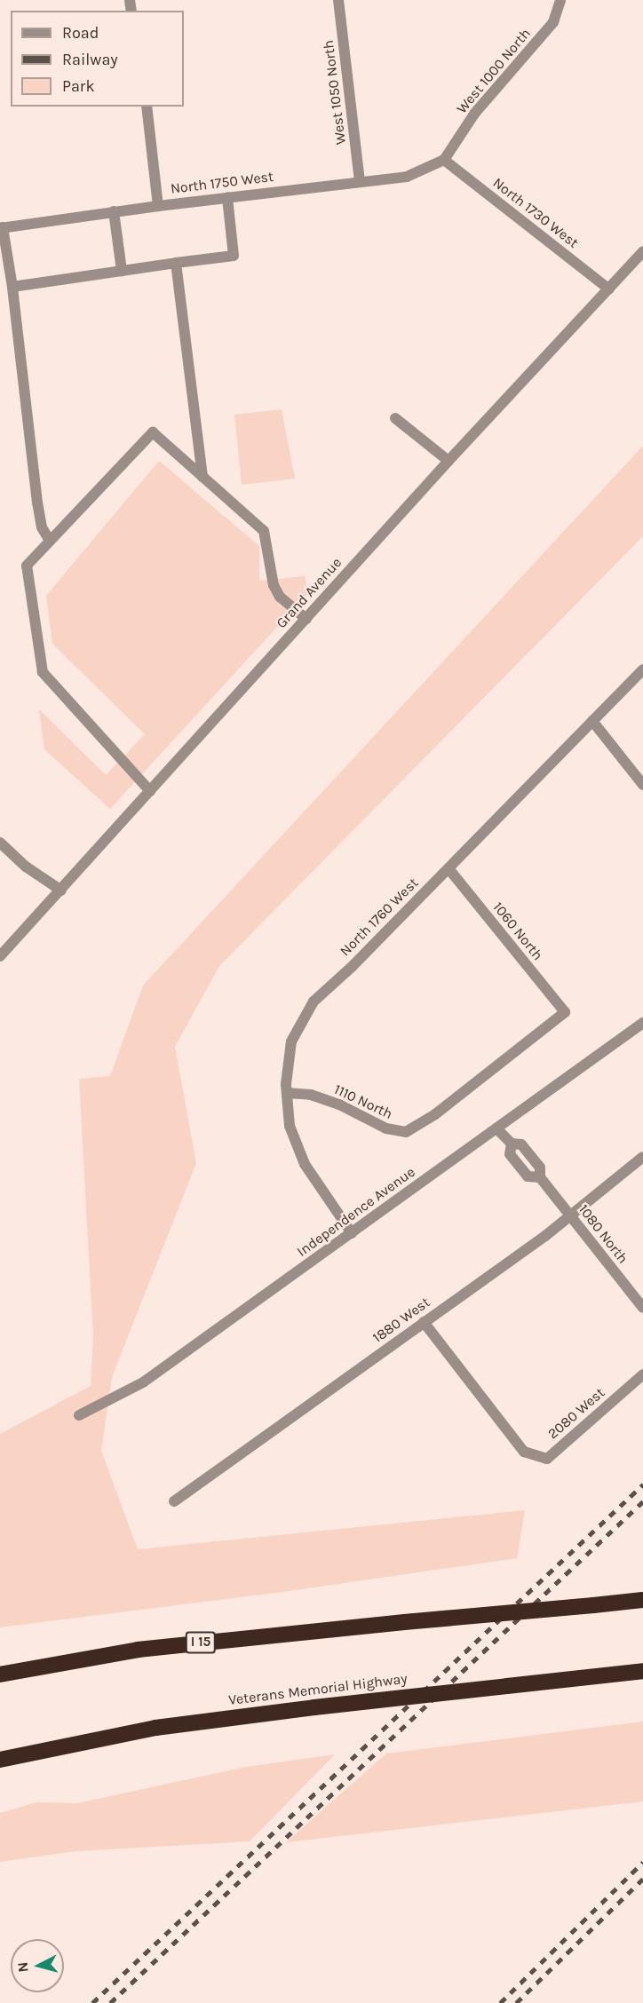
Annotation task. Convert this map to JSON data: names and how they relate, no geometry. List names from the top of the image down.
{
  "streets": {
    "highway": ["I 15", "Veterans Memorial Highway"],
    "street": [
      "West 1000 North",
      "West 1050 North",
      "North 1750 West",
      "North 1730 West",
      "Grand Avenue",
      "North 1760 West",
      "1060 North",
      "1110 North",
      "Independence Avenue",
      "1080 North",
      "1880 West",
      "2080 West"
    ]
  },
  "crossings": [
    ["West 1000 North", "North 1750 West"],
    ["West 1000 North", "North 1730 West"],
    ["West 1050 North", "North 1750 West"],
    ["North 1750 West", "North 1730 West"],
    ["North 1730 West", "Grand Avenue"],
    ["North 1760 West", "1060 North"],
    ["North 1760 West", "1110 North"],
    ["North 1760 West", "Independence Avenue"],
    ["1060 North", "1110 North"],
    ["Independence Avenue", "1080 North"],
    ["1080 North", "1880 West"],
    ["1880 West", "2080 West"]
  ],
  "legend": ["Road", "Railway", "Park"],
  "north": "left"
}
